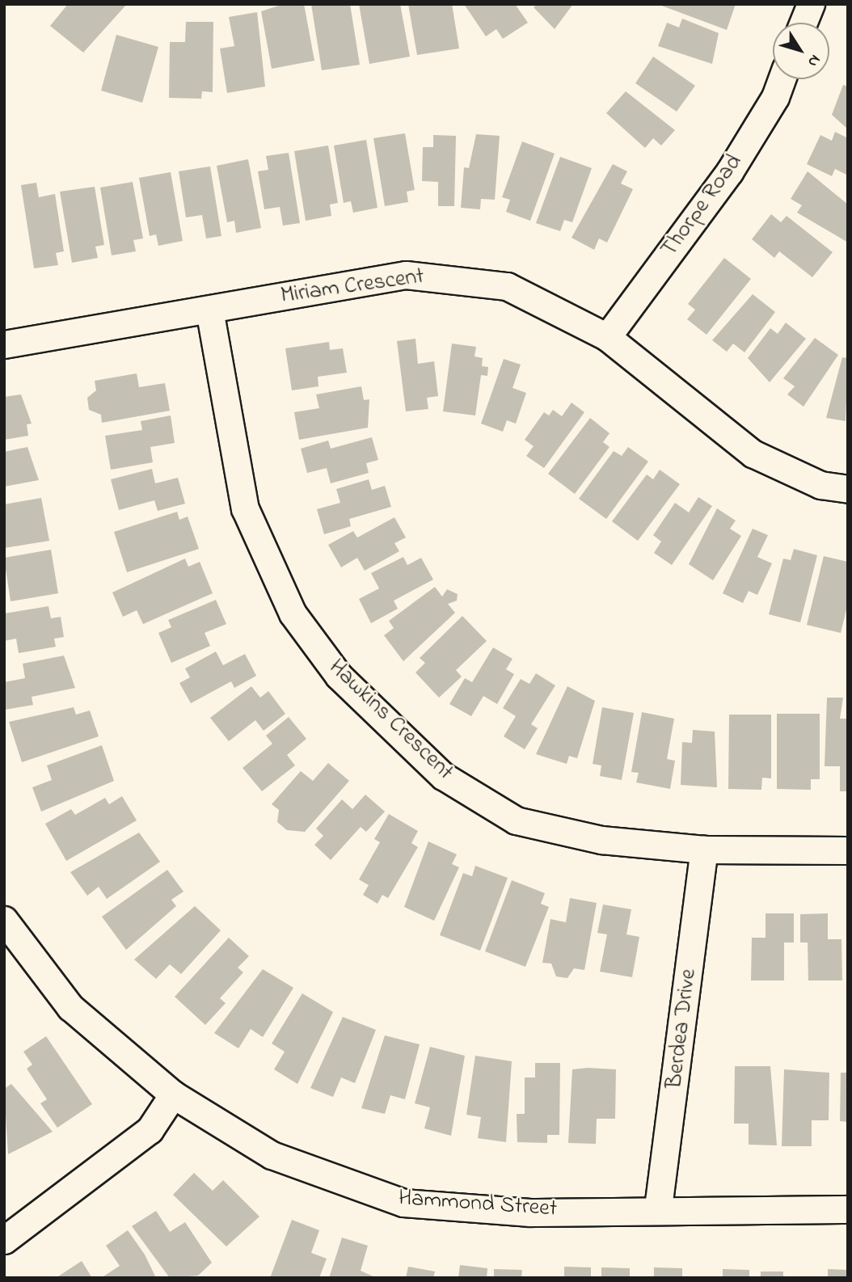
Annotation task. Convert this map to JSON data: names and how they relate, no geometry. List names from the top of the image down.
{
  "streets": {
    "street": [
      "Thorpe Road",
      "Miriam Crescent",
      "Hawkins Crescent",
      "Berdea Drive",
      "Hammond Street"
    ]
  },
  "crossings": [
    ["Thorpe Road", "Miriam Crescent"],
    ["Miriam Crescent", "Hawkins Crescent"],
    ["Hawkins Crescent", "Berdea Drive"],
    ["Berdea Drive", "Hammond Street"]
  ],
  "north": "bottom right"
}
